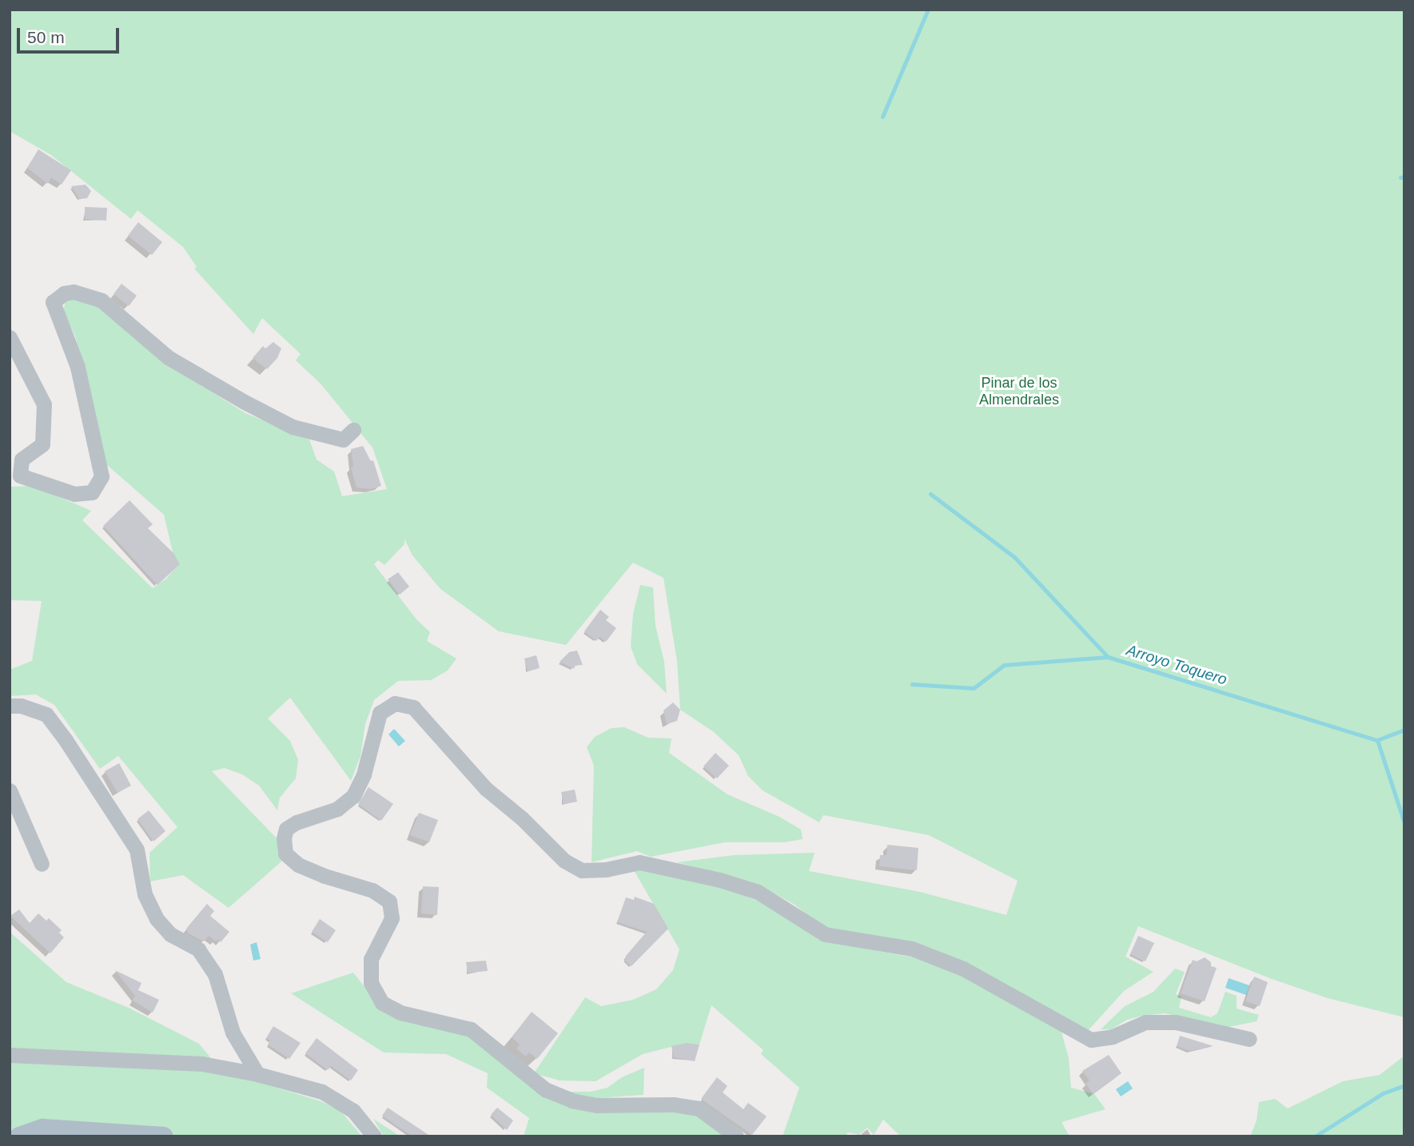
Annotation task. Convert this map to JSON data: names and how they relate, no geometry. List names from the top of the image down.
{
  "water": ["Arroyo Toquero"],
  "parks": ["Pinar de los Almendrales"],
  "scale_bar": "50 m"
}
